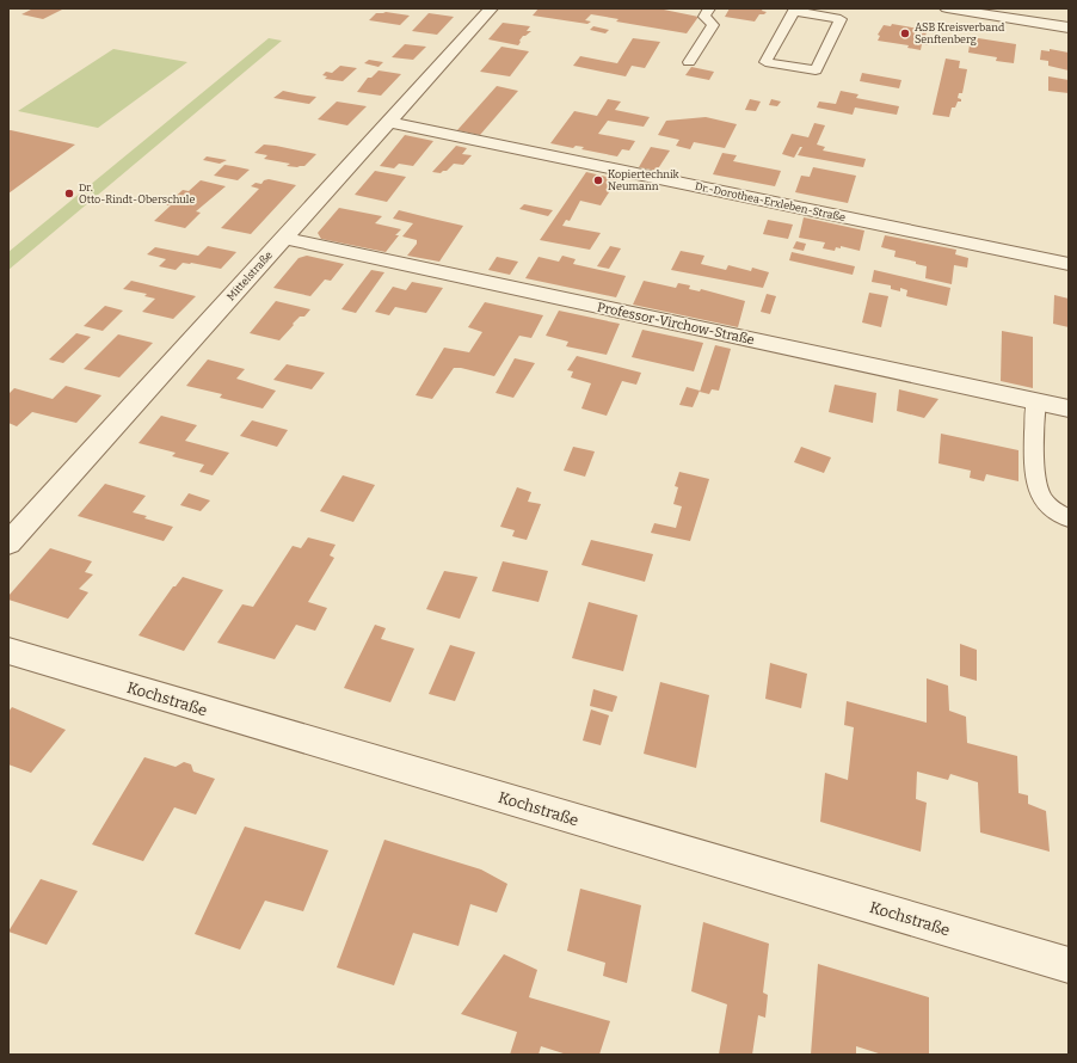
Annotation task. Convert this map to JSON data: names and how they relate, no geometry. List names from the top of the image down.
{
  "streets": {
    "street": [
      "Dr.-Dorothea-Erxleben-Straße",
      "Mittelstraße",
      "Professor-Virchow-Straße",
      "Kochstraße"
    ]
  },
  "crossings": [
    ["Dr.-Dorothea-Erxleben-Straße", "Mittelstraße"],
    ["Mittelstraße", "Professor-Virchow-Straße"]
  ],
  "places": ["ASB Kreisverband Senftenberg", "Kopiertechnik Neumann", "Dr. Otto-Rindt-Oberschule"]
}
